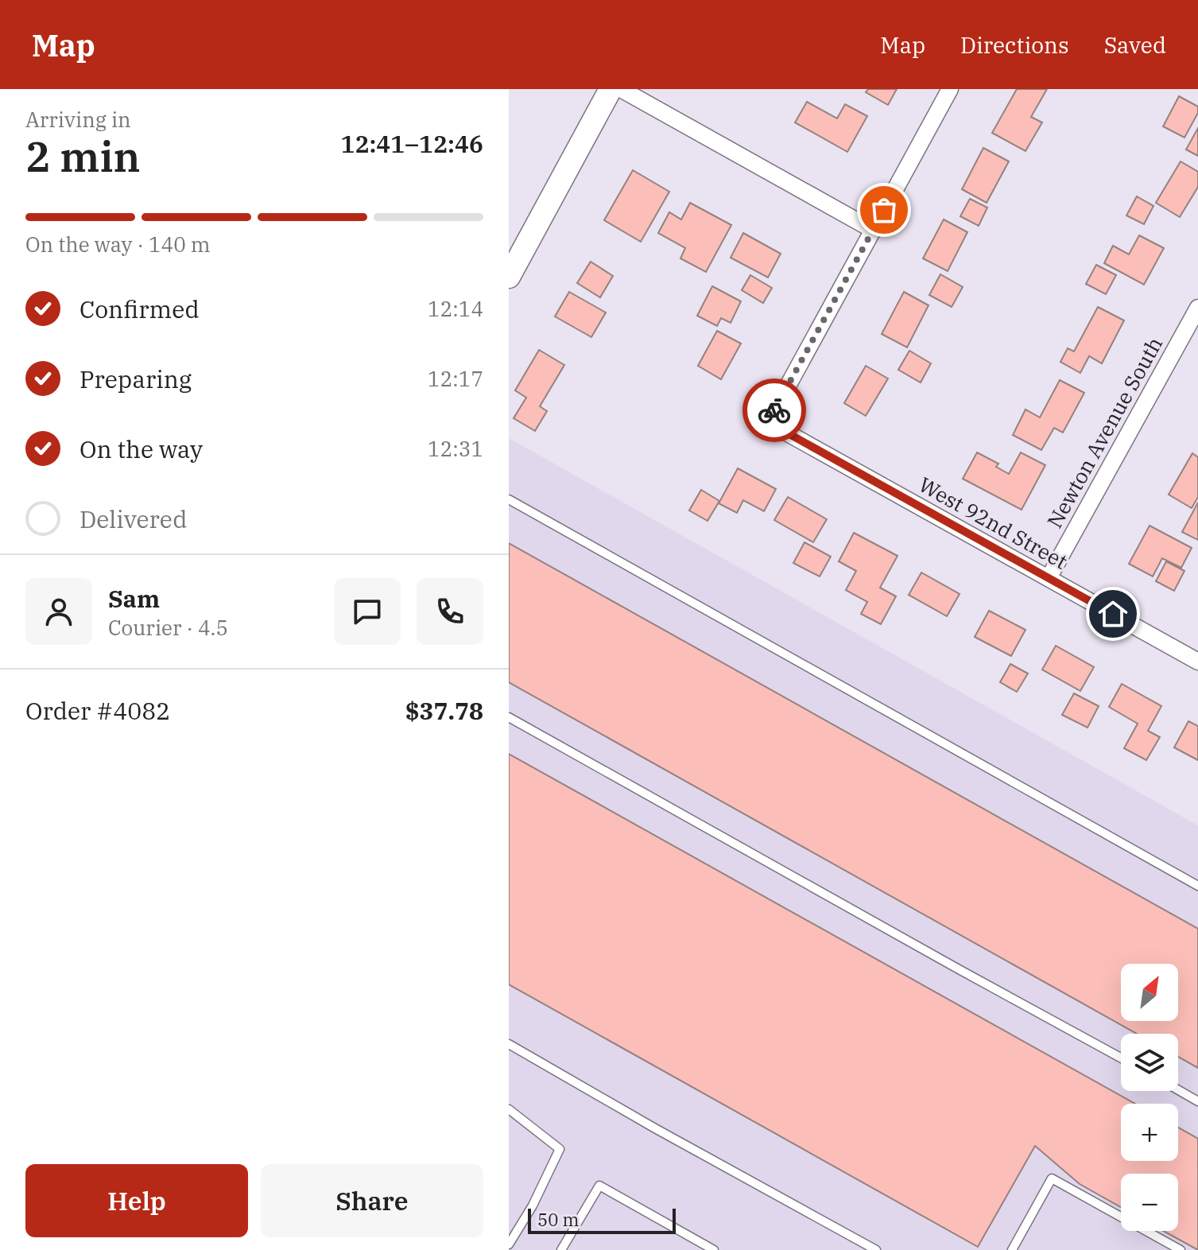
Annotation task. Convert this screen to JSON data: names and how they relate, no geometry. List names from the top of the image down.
{
  "streets": {
    "street": ["Newton Avenue South", "West 92nd Street"]
  },
  "crossings": [
    ["Newton Avenue South", "West 92nd Street"]
  ],
  "scale_bar": "50 m",
  "north": "top right",
  "page": {
    "header": "Map",
    "nav": ["Map", "Directions", "Saved"],
    "heading": ["2 min", "Arriving in", "12:41–12:46"],
    "panel": [
      "Sam",
      "Courier · 4.5",
      "Order #4082",
      "$37.78"
    ],
    "bar": "On the way · 140 m",
    "list": [
      ["Confirmed", "12:14"],
      ["Preparing", "12:17"],
      ["On the way", "12:31"],
      "Delivered"
    ],
    "map_buttons": ["+", "−"],
    "buttons": ["Help", "Share"],
    "scale": "50 m"
  }
}
